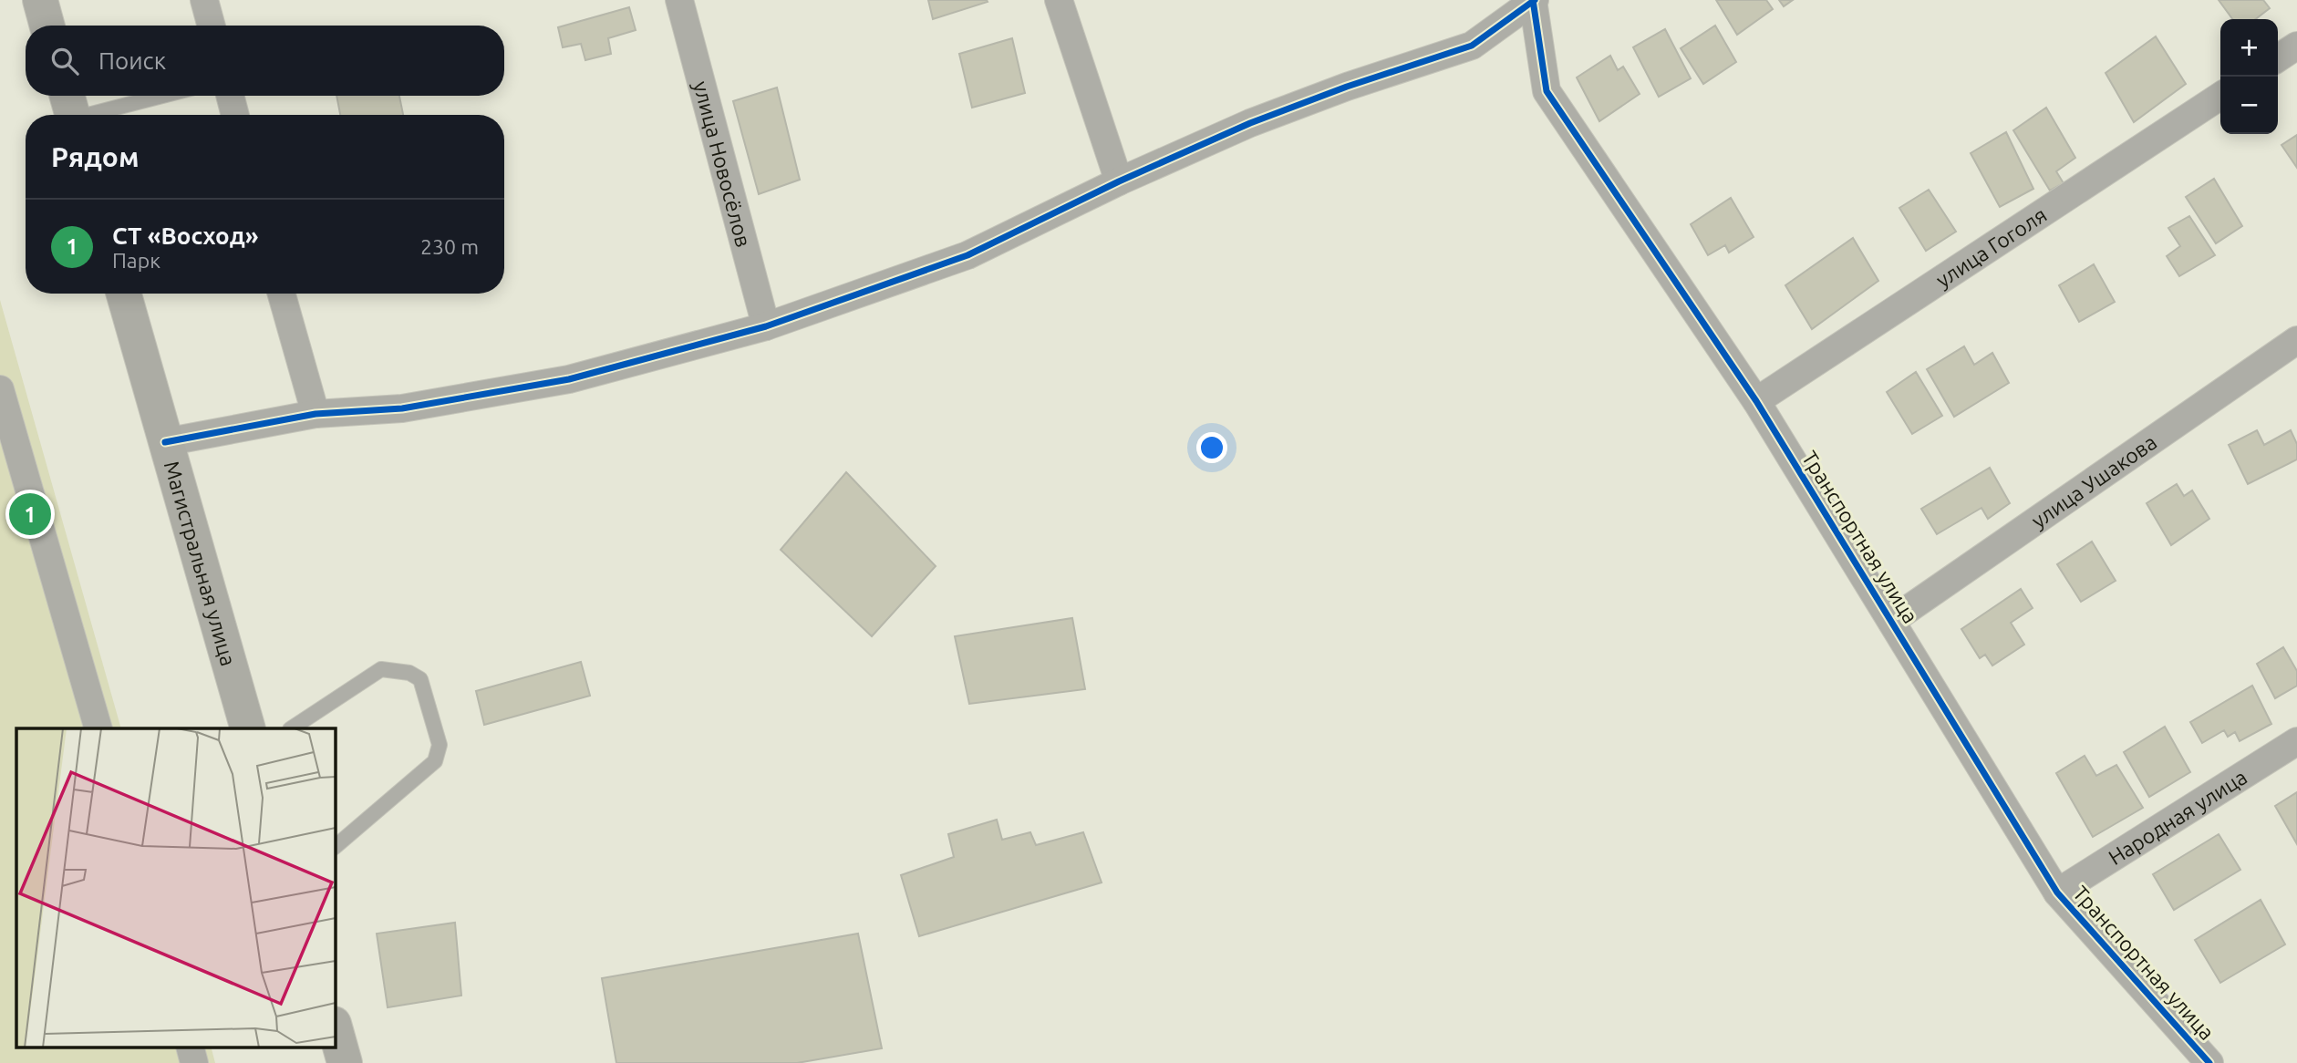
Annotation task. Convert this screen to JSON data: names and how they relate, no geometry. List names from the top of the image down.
{
  "streets": {
    "main road": ["Магистральная улица"],
    "street": [
      "улица Новосёлов",
      "улица Гоголя",
      "улица Ушакова",
      "Транспортная улица",
      "Народная улица"
    ]
  },
  "crossings": [
    ["улица Гоголя", "Транспортная улица"],
    ["улица Ушакова", "Транспортная улица"],
    ["Транспортная улица", "Народная улица"]
  ],
  "page": {
    "map_buttons": ["+", "−"],
    "search": "Поиск",
    "heading": "Рядом",
    "list": [
      {
        "mark": "1",
        "name": "СТ «Восход»",
        "note": "Парк",
        "value": "230 m"
      }
    ],
    "pins": "1"
  }
}
